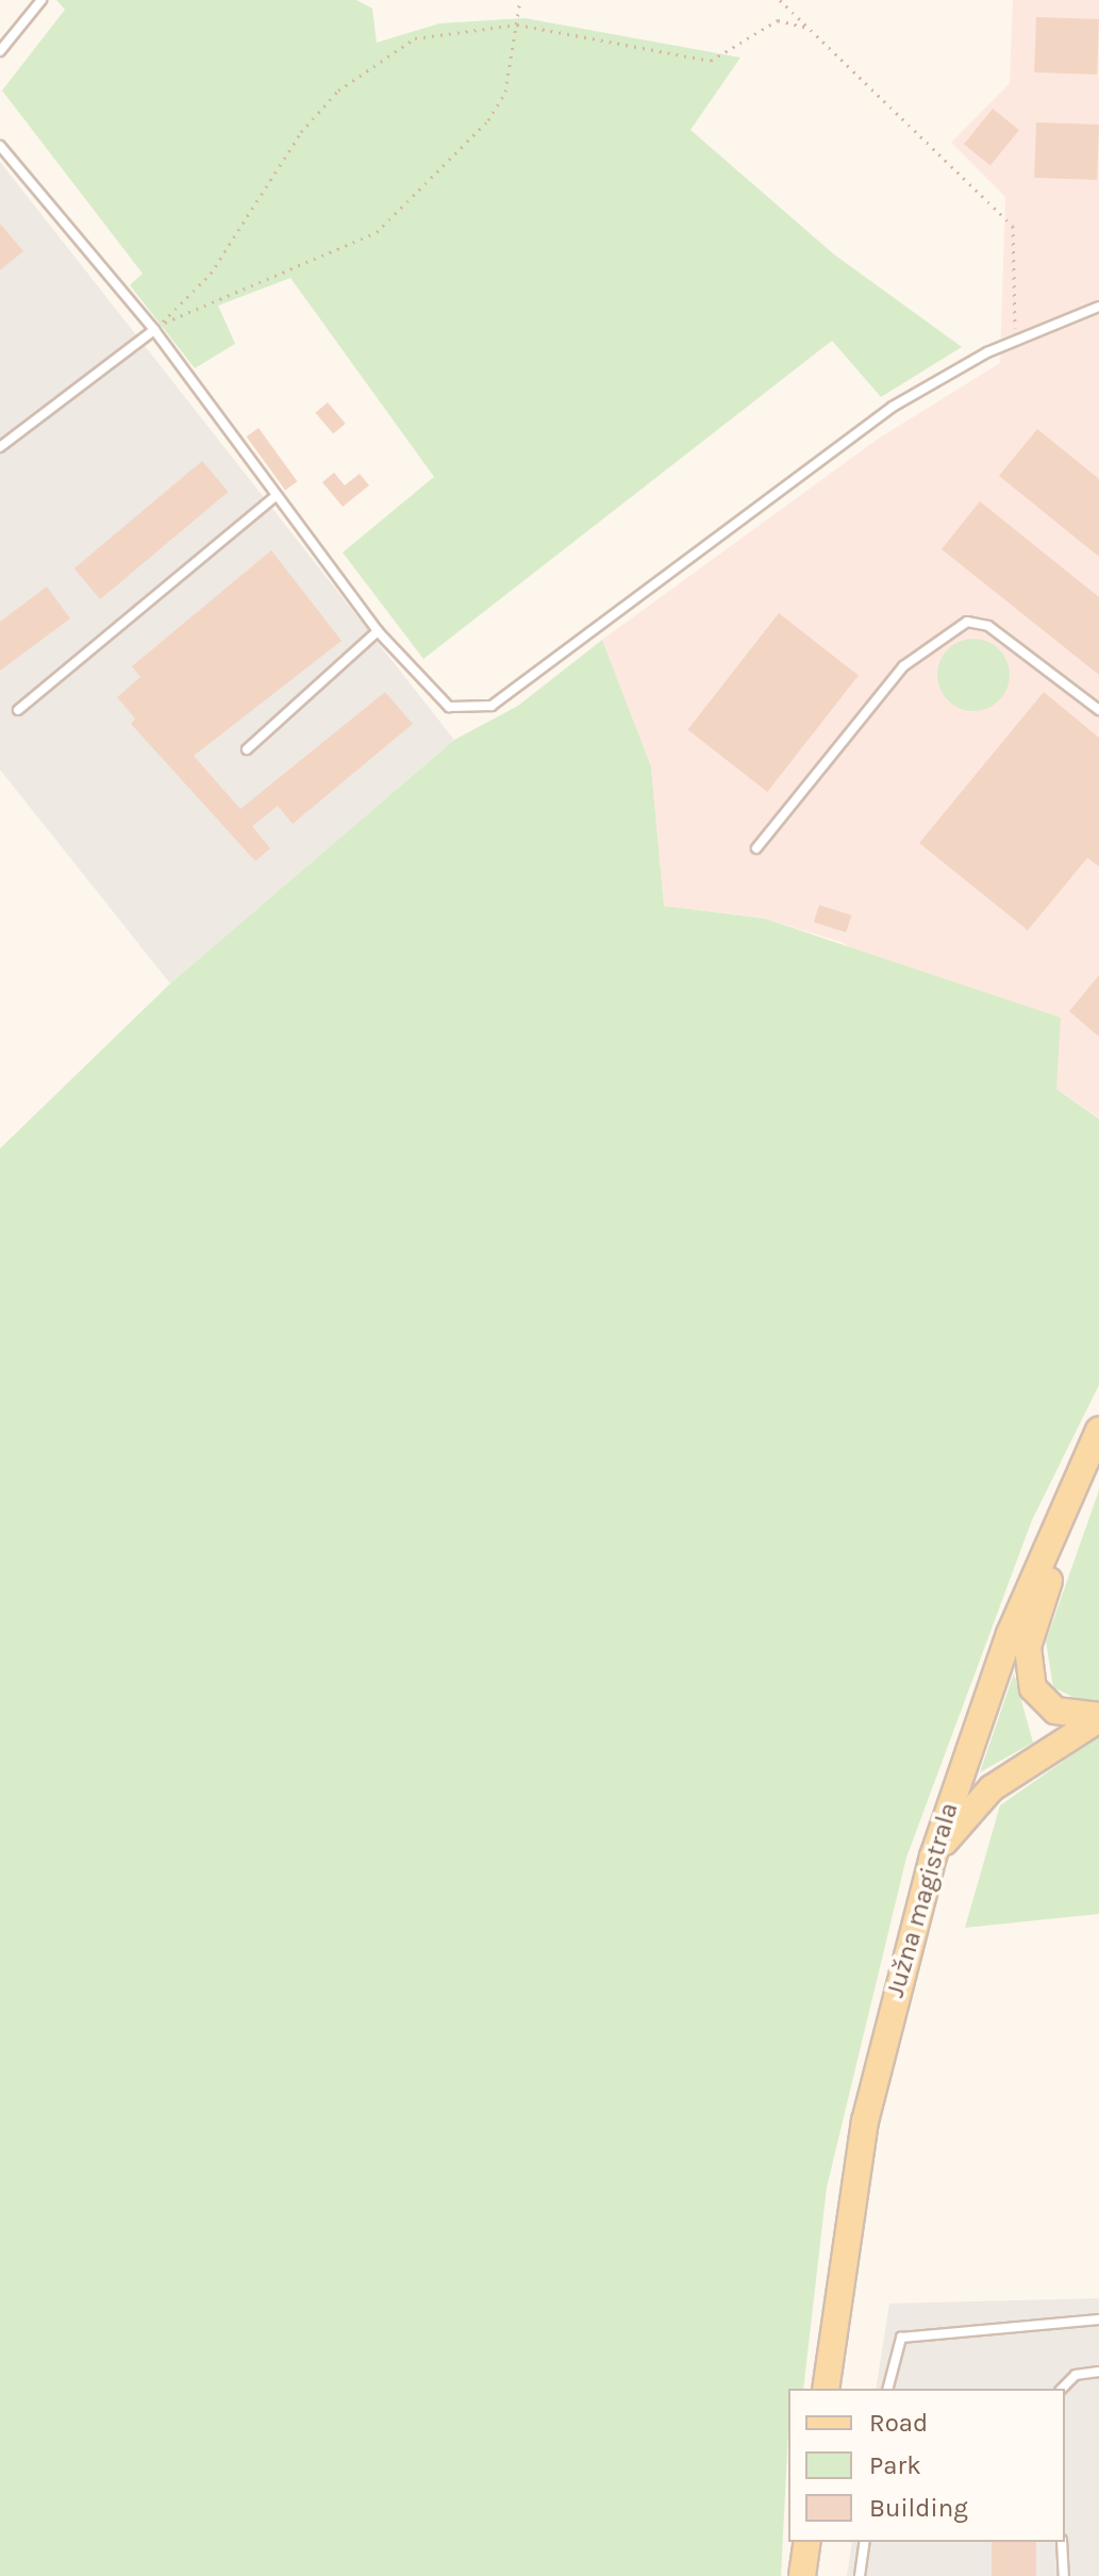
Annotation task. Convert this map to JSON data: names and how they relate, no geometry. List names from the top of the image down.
{
  "streets": {
    "main road": ["Južna magistrala"]
  },
  "legend": ["Road", "Park", "Building"]
}
